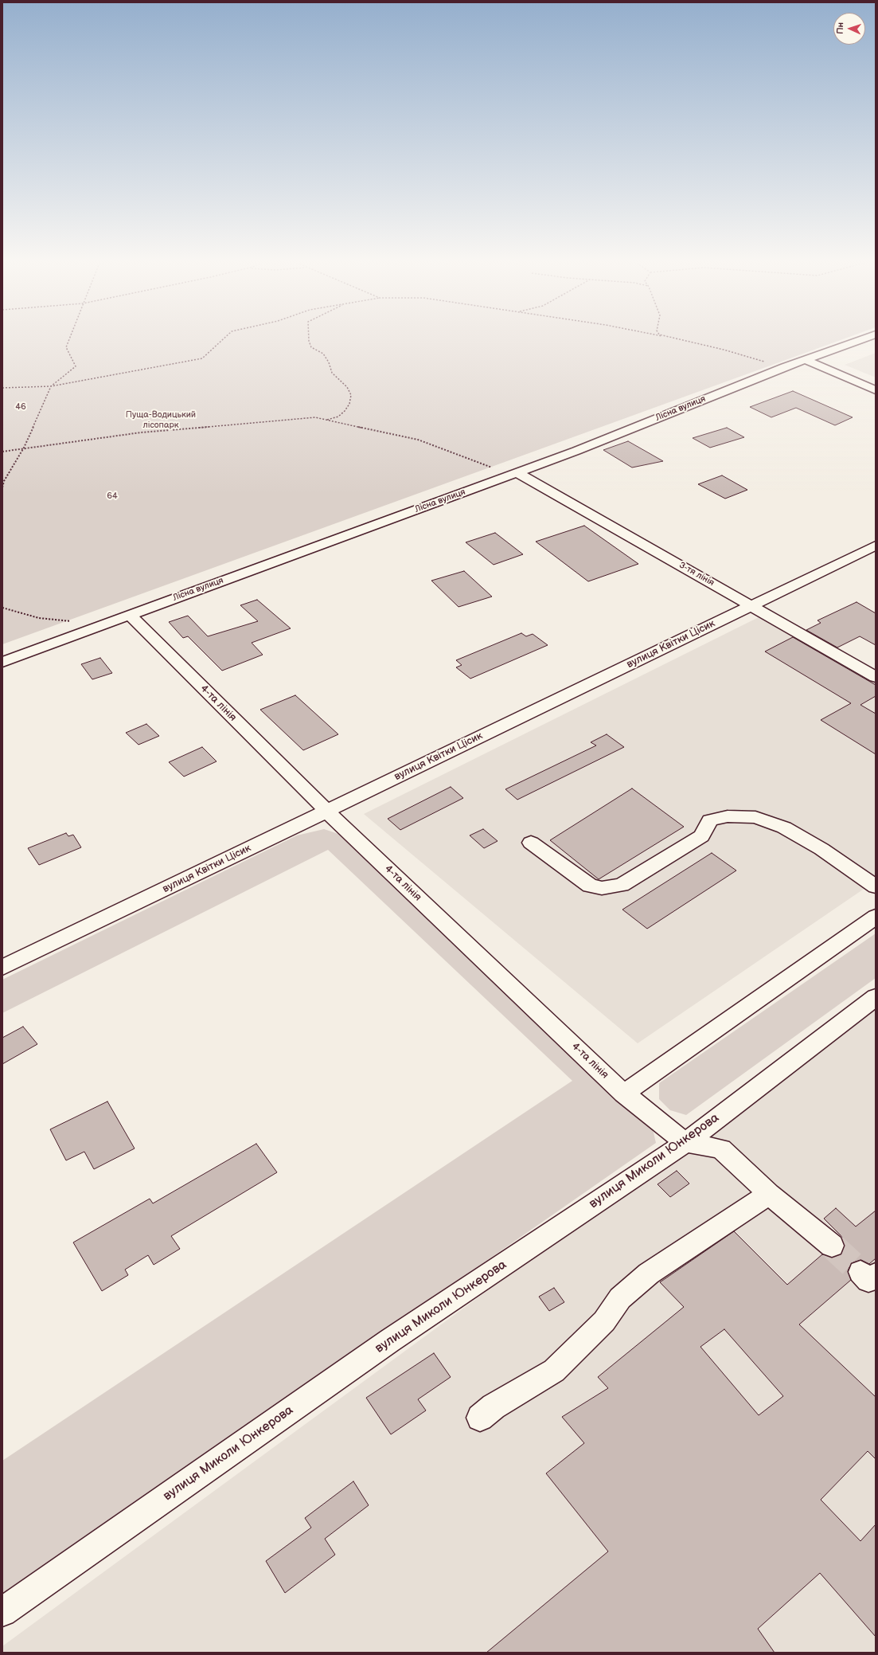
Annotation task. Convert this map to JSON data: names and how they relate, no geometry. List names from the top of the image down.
{
  "streets": {
    "street": [
      "Лісна вулиця",
      "3-тя лінія",
      "вулиця Квітки Цісик",
      "4-та лінія",
      "вулиця Миколи Юнкерова"
    ]
  },
  "crossings": [
    ["Лісна вулиця", "3-тя лінія"],
    ["Лісна вулиця", "4-та лінія"],
    ["3-тя лінія", "вулиця Квітки Цісик"],
    ["вулиця Квітки Цісик", "4-та лінія"],
    ["4-та лінія", "вулиця Миколи Юнкерова"]
  ],
  "parks": ["46", "Пуща-Водицький лісопарк", "64"],
  "north": "left"
}
